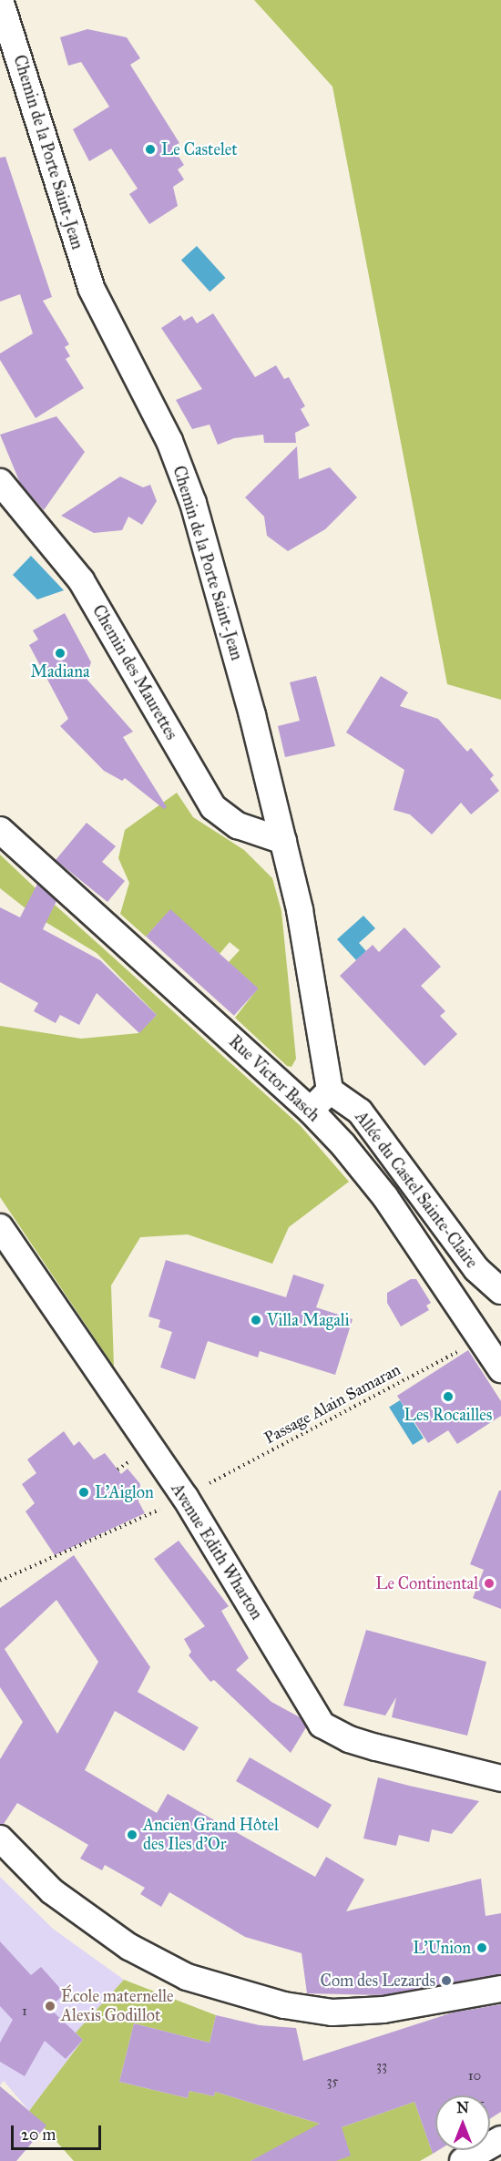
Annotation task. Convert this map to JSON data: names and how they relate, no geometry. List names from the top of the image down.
{
  "streets": {
    "street": [
      "Chemin de la Porte Saint-Jean",
      "Chemin des Maurettes",
      "Rue Victor Basch",
      "Allée du Castel Sainte-Claire",
      "Avenue Edith Wharton"
    ],
    "path": ["Passage Alain Samaran"]
  },
  "crossings": [
    ["Chemin de la Porte Saint-Jean", "Chemin des Maurettes"],
    ["Chemin de la Porte Saint-Jean", "Allée du Castel Sainte-Claire"],
    ["Rue Victor Basch", "Passage Alain Samaran"]
  ],
  "places": [
    "Le Castelet",
    "Madiana",
    "Villa Magali",
    "Les Rocailles",
    "L'Aiglon",
    "Le Continental",
    "Ancien Grand Hôtel des Iles d'Or",
    "L'Union",
    "Com des Lezards",
    "École maternelle Alexis Godillot"
  ],
  "house_numbers": [
    "1",
    "33",
    "10",
    "35"
  ],
  "scale_bar": "20 m",
  "north": "top"
}
